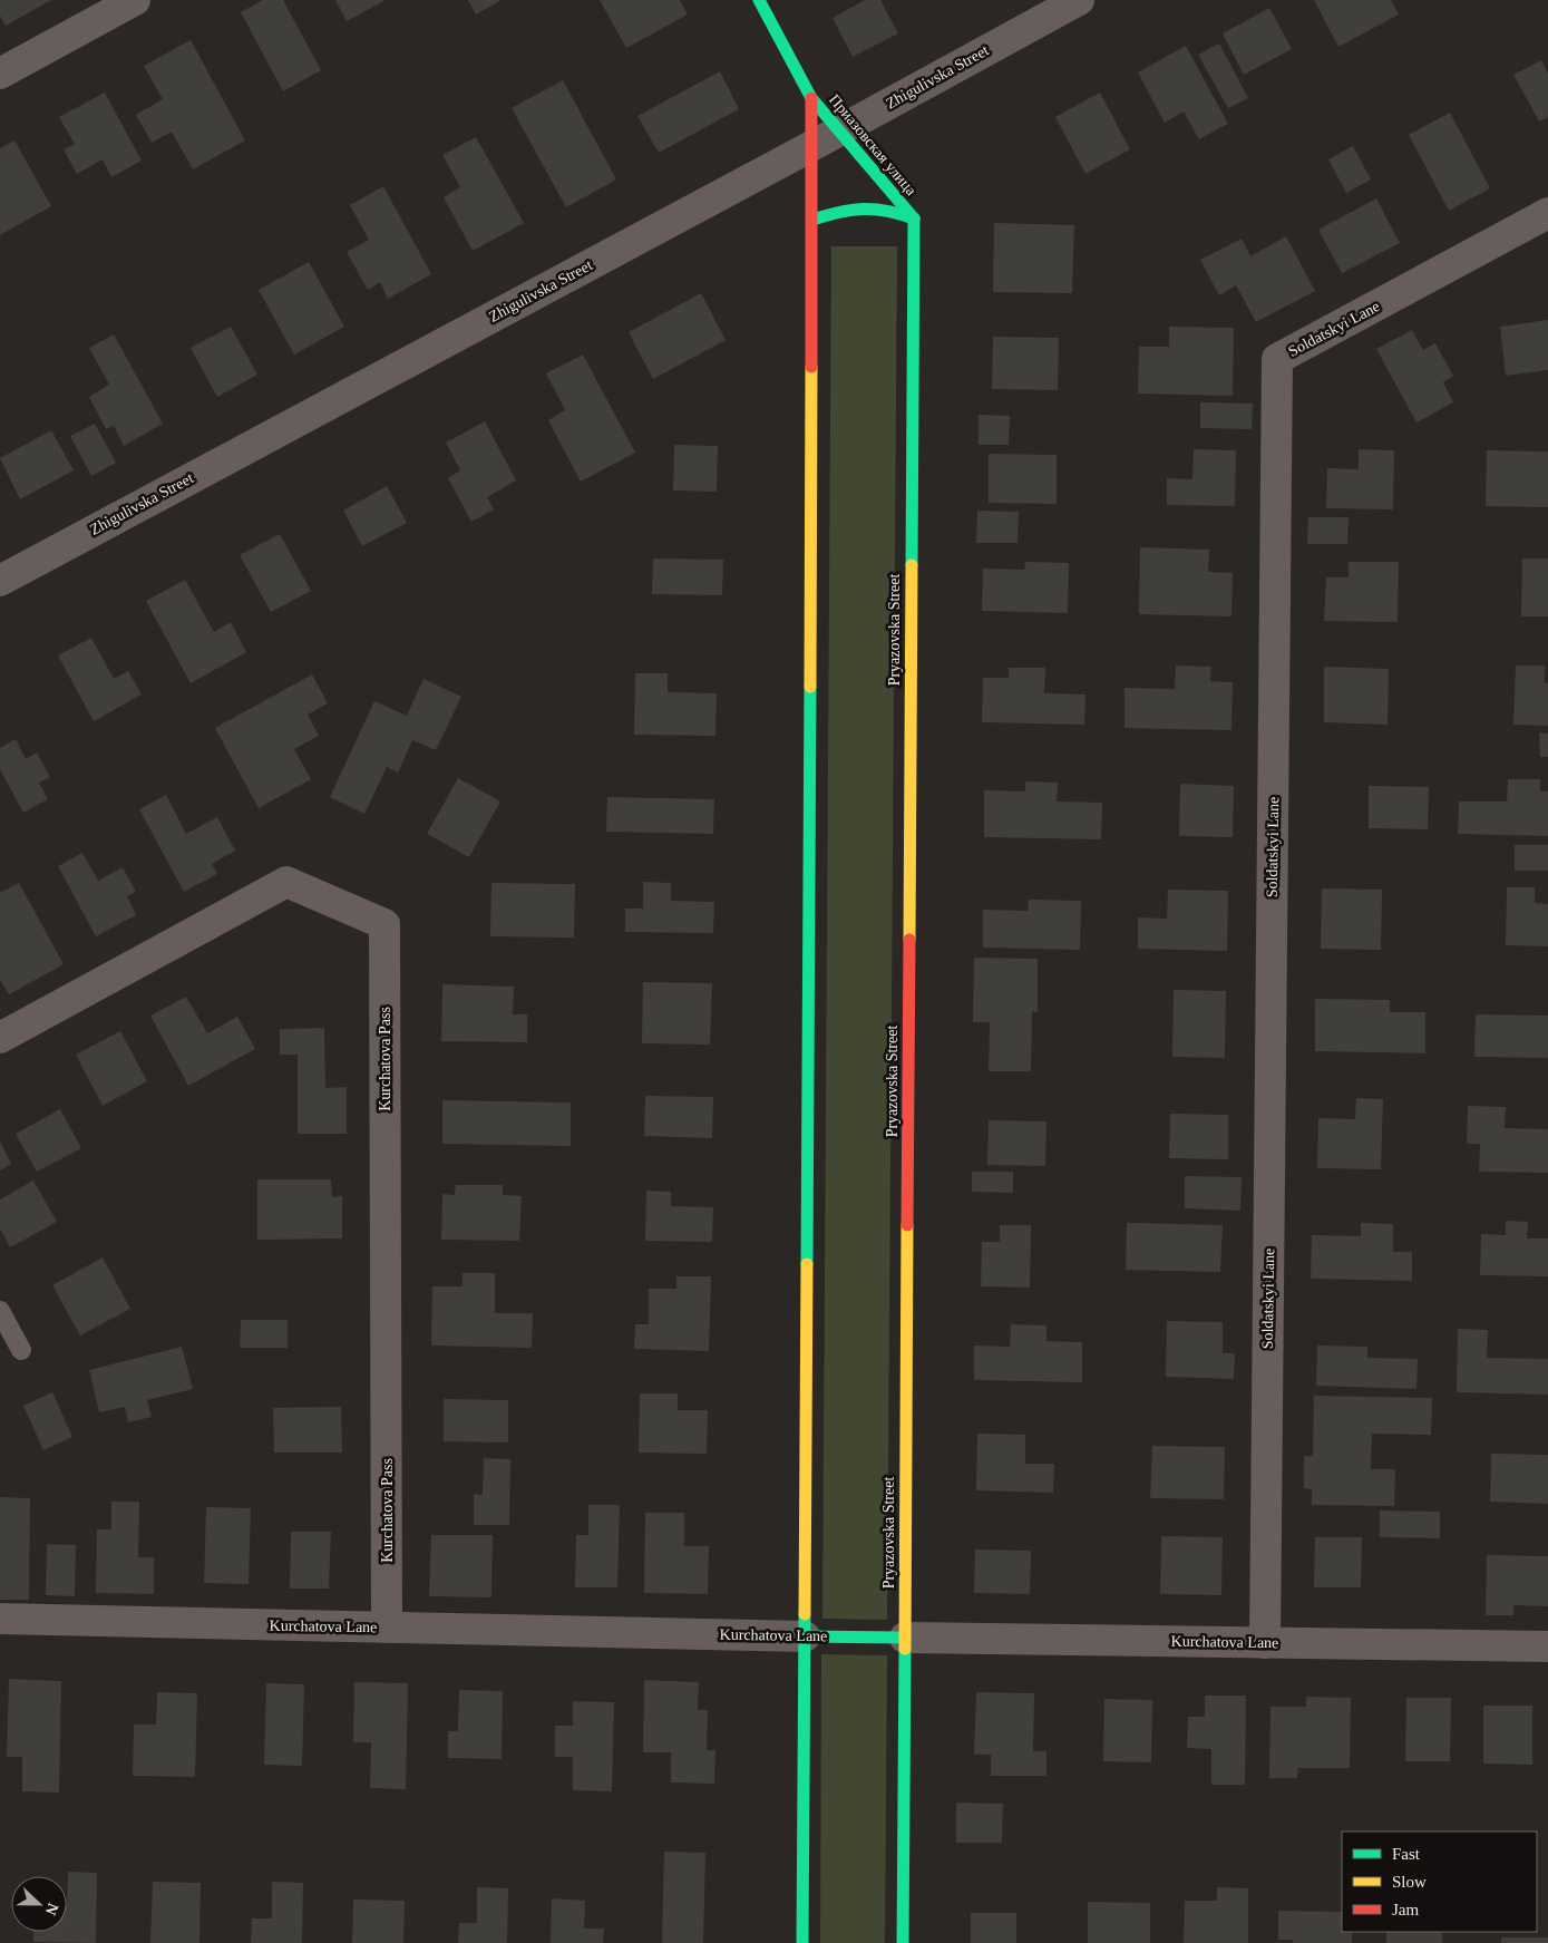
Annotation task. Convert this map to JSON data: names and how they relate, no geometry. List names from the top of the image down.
{
  "streets": {
    "street": [
      "Zhigulivska Street",
      "Приазовская улица",
      "Soldatskyi Lane",
      "Pryazovska Street",
      "Kurchatova Pass",
      "Kurchatova Lane"
    ]
  },
  "crossings": [
    ["Zhigulivska Street", "Приазовская улица"],
    ["Приазовская улица", "Pryazovska Street"],
    ["Soldatskyi Lane", "Kurchatova Lane"],
    ["Pryazovska Street", "Kurchatova Lane"],
    ["Kurchatova Pass", "Kurchatova Lane"]
  ],
  "legend": ["Fast", "Slow", "Jam"],
  "north": "right"
}
